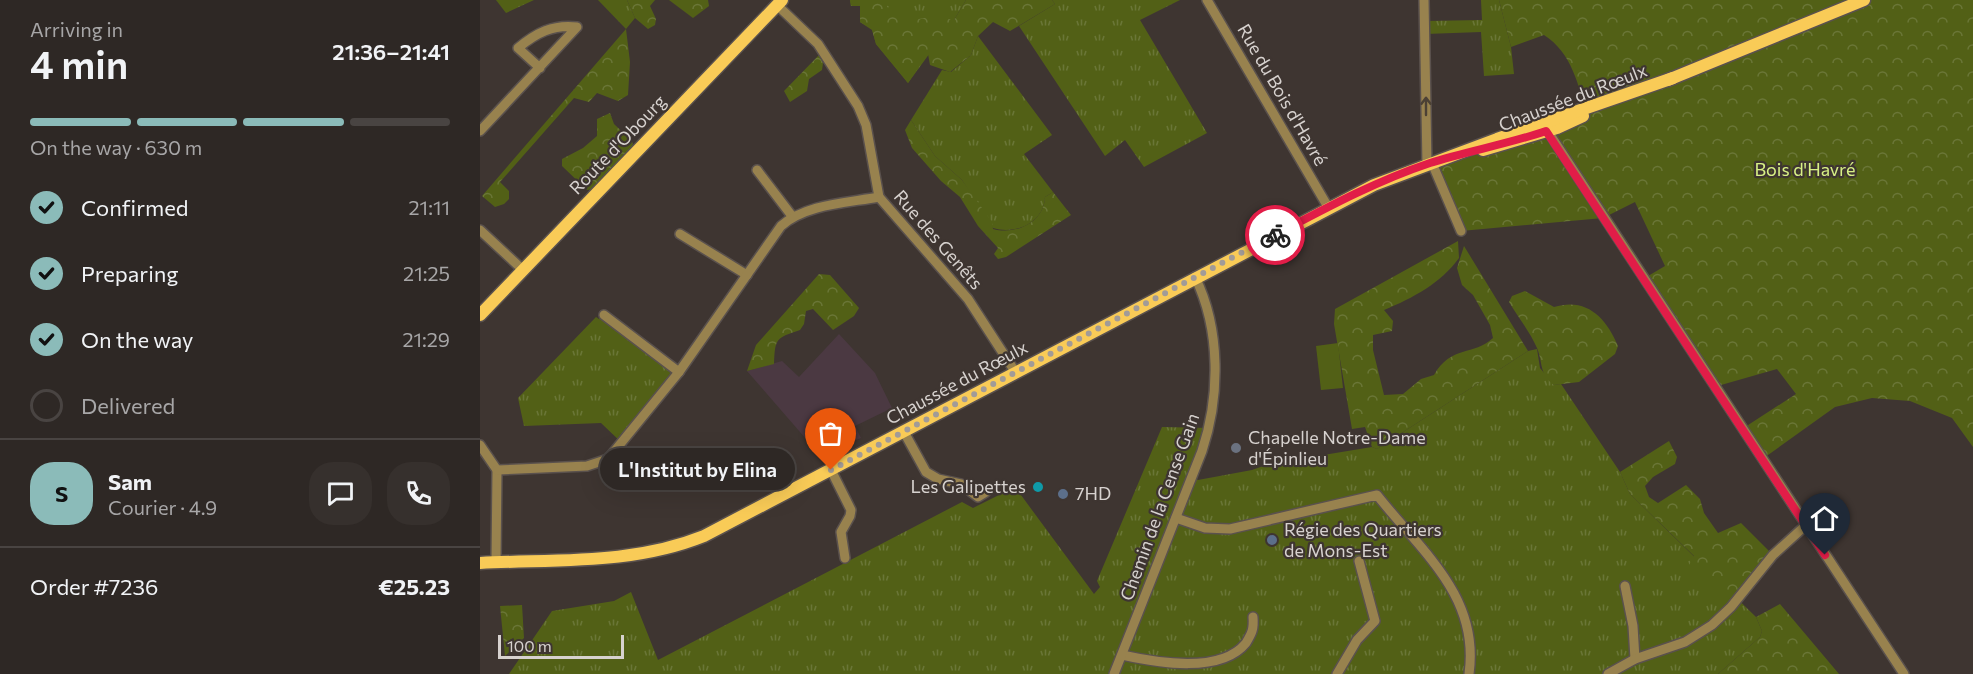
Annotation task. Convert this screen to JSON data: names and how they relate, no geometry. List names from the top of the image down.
{
  "streets": {
    "main road": ["Chaussée du Rœulx", "Route d'Obourg"],
    "street": ["Rue du Bois d'Havré", "Rue des Genêts", "Chemin de la Cense Gain"]
  },
  "crossings": [
    ["Rue du Bois d'Havré", "Chaussée du Rœulx"],
    ["Chaussée du Rœulx", "Rue des Genêts"],
    ["Chaussée du Rœulx", "Chemin de la Cense Gain"],
    ["Route d'Obourg", "Rue des Genêts"]
  ],
  "parks": ["Bois d'Havré"],
  "places": [
    "Chapelle Notre-Dame d'Épinlieu",
    "L'Institut by Elina",
    "Les Galipettes",
    "7HD",
    "Régie des Quartiers de Mons-Est"
  ],
  "scale_bar": "100 m",
  "page": {
    "heading": ["4 min", "Arriving in", "21:36–21:41"],
    "panel": [
      "Sam",
      "Courier · 4.9",
      "Order #7236",
      "€25.23"
    ],
    "bar": "On the way · 630 m",
    "list": [
      ["Confirmed", "21:11"],
      ["Preparing", "21:25"],
      ["On the way", "21:29"],
      "Delivered"
    ],
    "bubble": "L'Institut by Elina",
    "round": "S",
    "scale": "100 m"
  }
}
